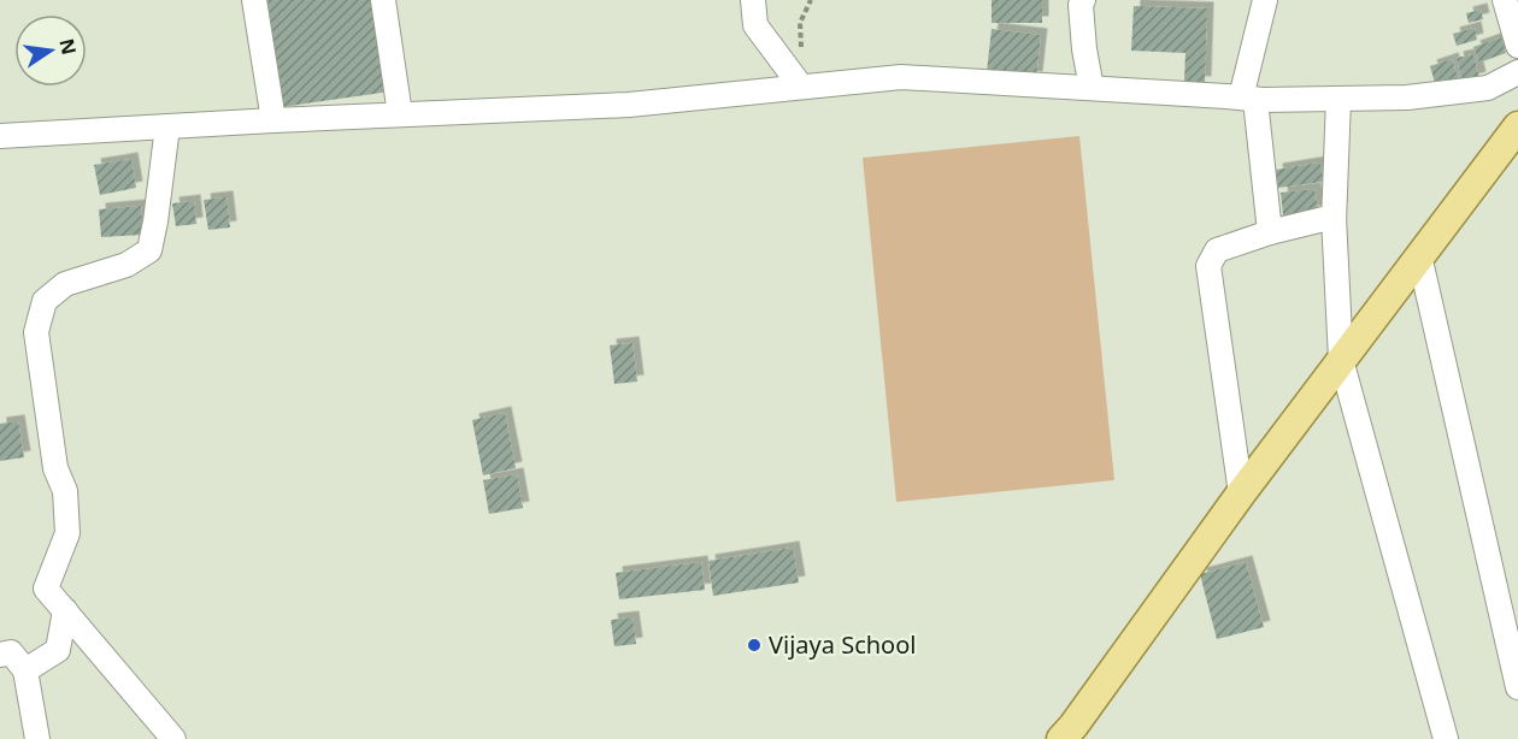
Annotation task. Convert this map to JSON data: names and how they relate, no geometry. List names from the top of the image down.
{
  "places": ["Vijaya School"],
  "north": "right"
}
